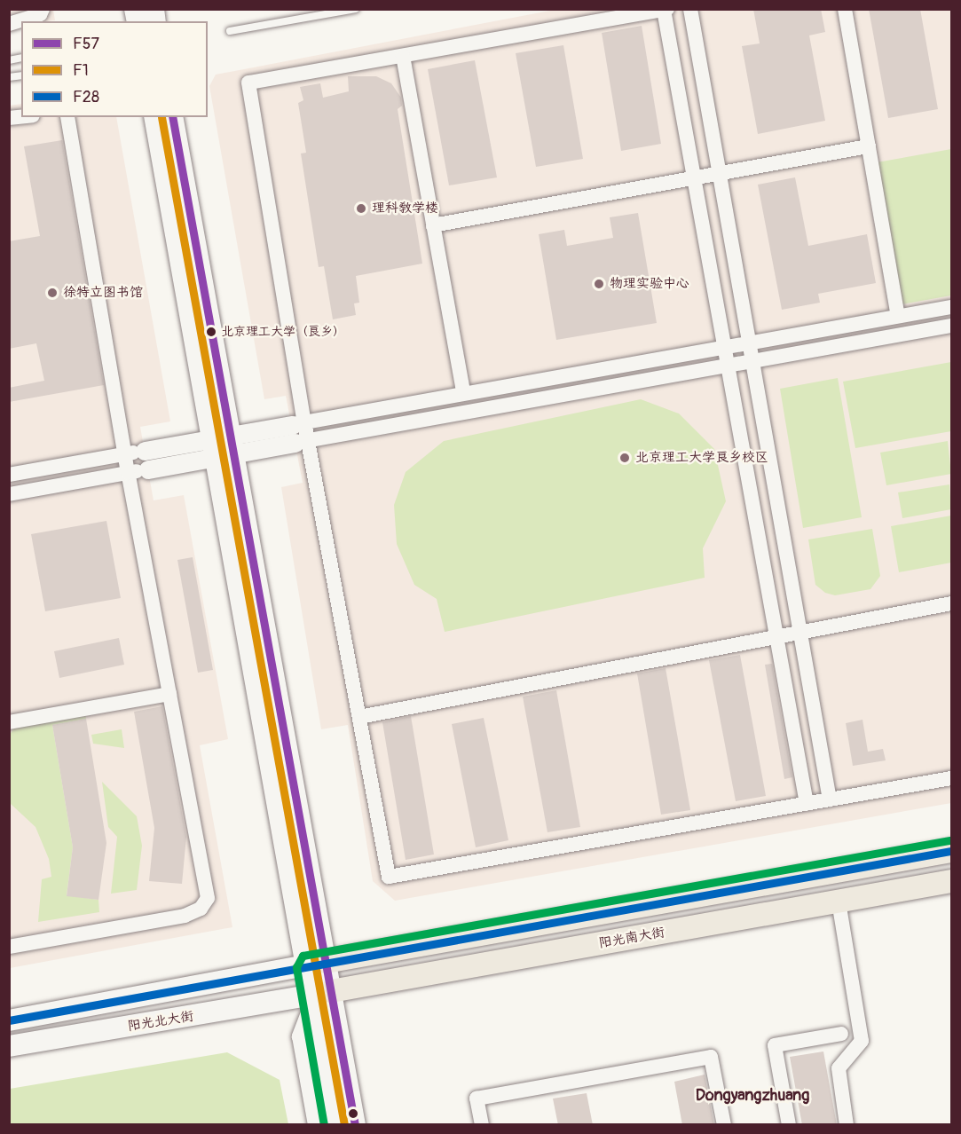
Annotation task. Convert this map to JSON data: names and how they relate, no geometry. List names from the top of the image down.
{
  "streets": {
    "main road": ["阳光南大街", "阳光北大街"]
  },
  "crossings": [
    ["阳光南大街", "阳光北大街"]
  ],
  "districts": ["Dongyangzhuang"],
  "places": [
    "理科教学楼",
    "物理实验中心",
    "徐特立图书馆",
    "北京理工大学（良乡）",
    "北京理工大学良乡校区"
  ],
  "lines": ["transit line F57", "transit line F1", "transit line F28"],
  "legend": ["F57", "F1", "F28"]
}
